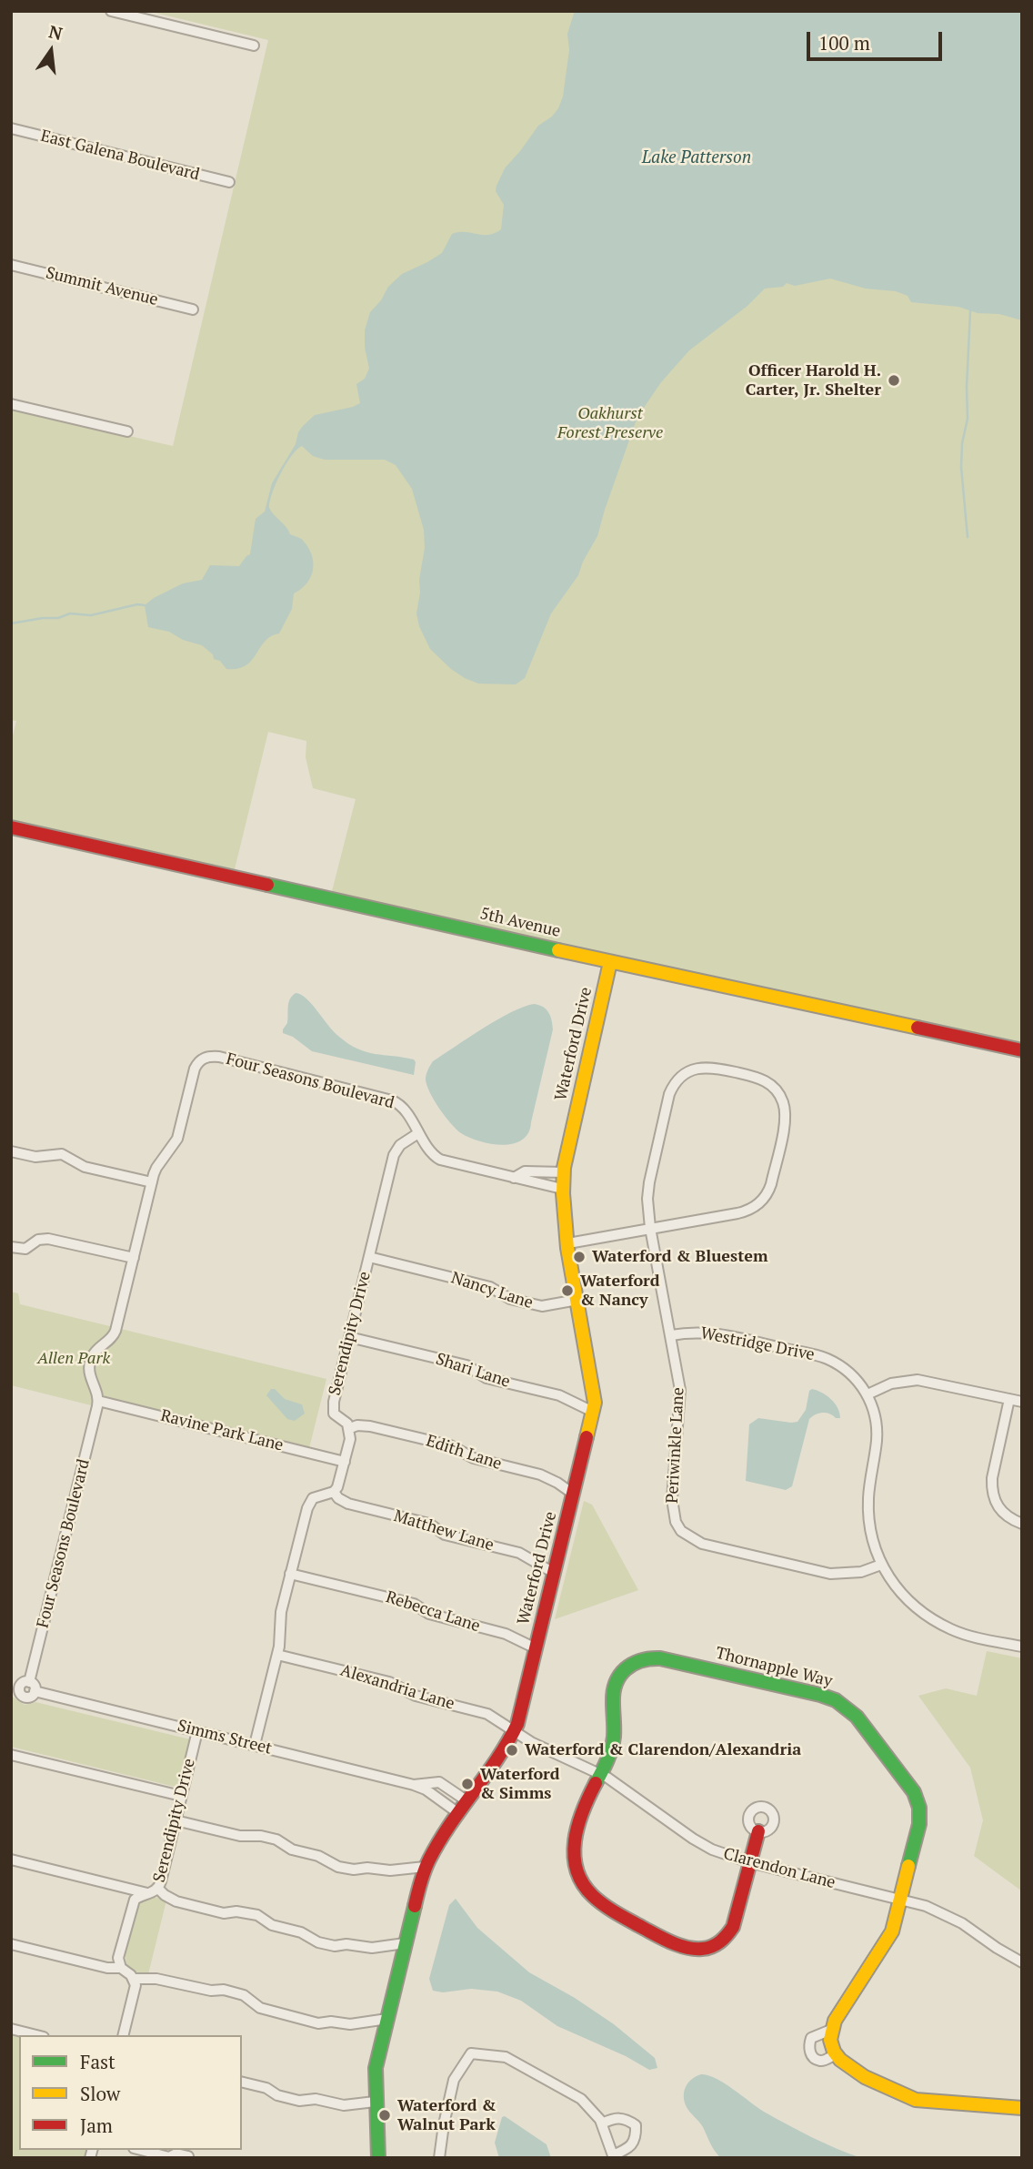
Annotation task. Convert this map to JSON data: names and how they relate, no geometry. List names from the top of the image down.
{
  "streets": {
    "street": [
      "East Galena Boulevard",
      "Summit Avenue",
      "5th Avenue",
      "Waterford Drive",
      "Four Seasons Boulevard",
      "Nancy Lane",
      "Serendipity Drive",
      "Westridge Drive",
      "Shari Lane",
      "Ravine Park Lane",
      "Periwinkle Lane",
      "Edith Lane",
      "Matthew Lane",
      "Rebecca Lane",
      "Thornapple Way",
      "Alexandria Lane",
      "Simms Street",
      "Clarendon Lane"
    ]
  },
  "crossings": [
    ["5th Avenue", "Waterford Drive"],
    ["Waterford Drive", "Four Seasons Boulevard"],
    ["Waterford Drive", "Nancy Lane"],
    ["Waterford Drive", "Shari Lane"],
    ["Waterford Drive", "Edith Lane"],
    ["Waterford Drive", "Matthew Lane"],
    ["Waterford Drive", "Rebecca Lane"],
    ["Waterford Drive", "Alexandria Lane"],
    ["Waterford Drive", "Simms Street"],
    ["Waterford Drive", "Clarendon Lane"],
    ["Four Seasons Boulevard", "Serendipity Drive"],
    ["Four Seasons Boulevard", "Ravine Park Lane"],
    ["Four Seasons Boulevard", "Simms Street"],
    ["Nancy Lane", "Serendipity Drive"],
    ["Serendipity Drive", "Shari Lane"],
    ["Serendipity Drive", "Edith Lane"],
    ["Serendipity Drive", "Simms Street"],
    ["Westridge Drive", "Periwinkle Lane"],
    ["Thornapple Way", "Clarendon Lane"],
    ["Alexandria Lane", "Clarendon Lane"]
  ],
  "water": ["Lake Patterson"],
  "parks": ["Oakhurst Forest Preserve", "Allen Park"],
  "places": [
    "Officer Harold H. Carter, Jr. Shelter",
    "Waterford & Bluestem",
    "Waterford & Nancy",
    "Waterford & Clarendon/Alexandria",
    "Waterford & Simms",
    "Waterford & Walnut Park"
  ],
  "legend": ["Fast", "Slow", "Jam"],
  "scale_bar": "100 m",
  "north": "top"
}
